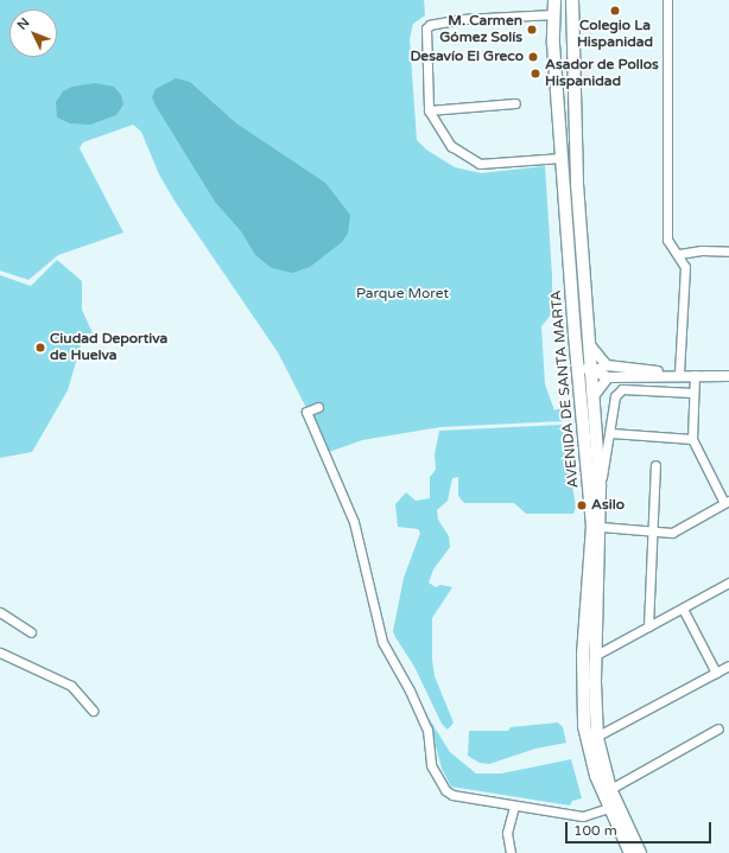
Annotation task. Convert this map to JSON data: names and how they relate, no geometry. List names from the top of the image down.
{
  "streets": {
    "main road": ["AVENIDA DE SANTA MARTA"]
  },
  "parks": ["Parque Moret"],
  "places": [
    "Colegio La Hispanidad",
    "M. Carmen Gómez Solís",
    "Desavío El Greco",
    "Asador de Pollos Hispanidad",
    "Ciudad Deportiva de Huelva",
    "Asilo"
  ],
  "scale_bar": "100 m",
  "north": "top left"
}
